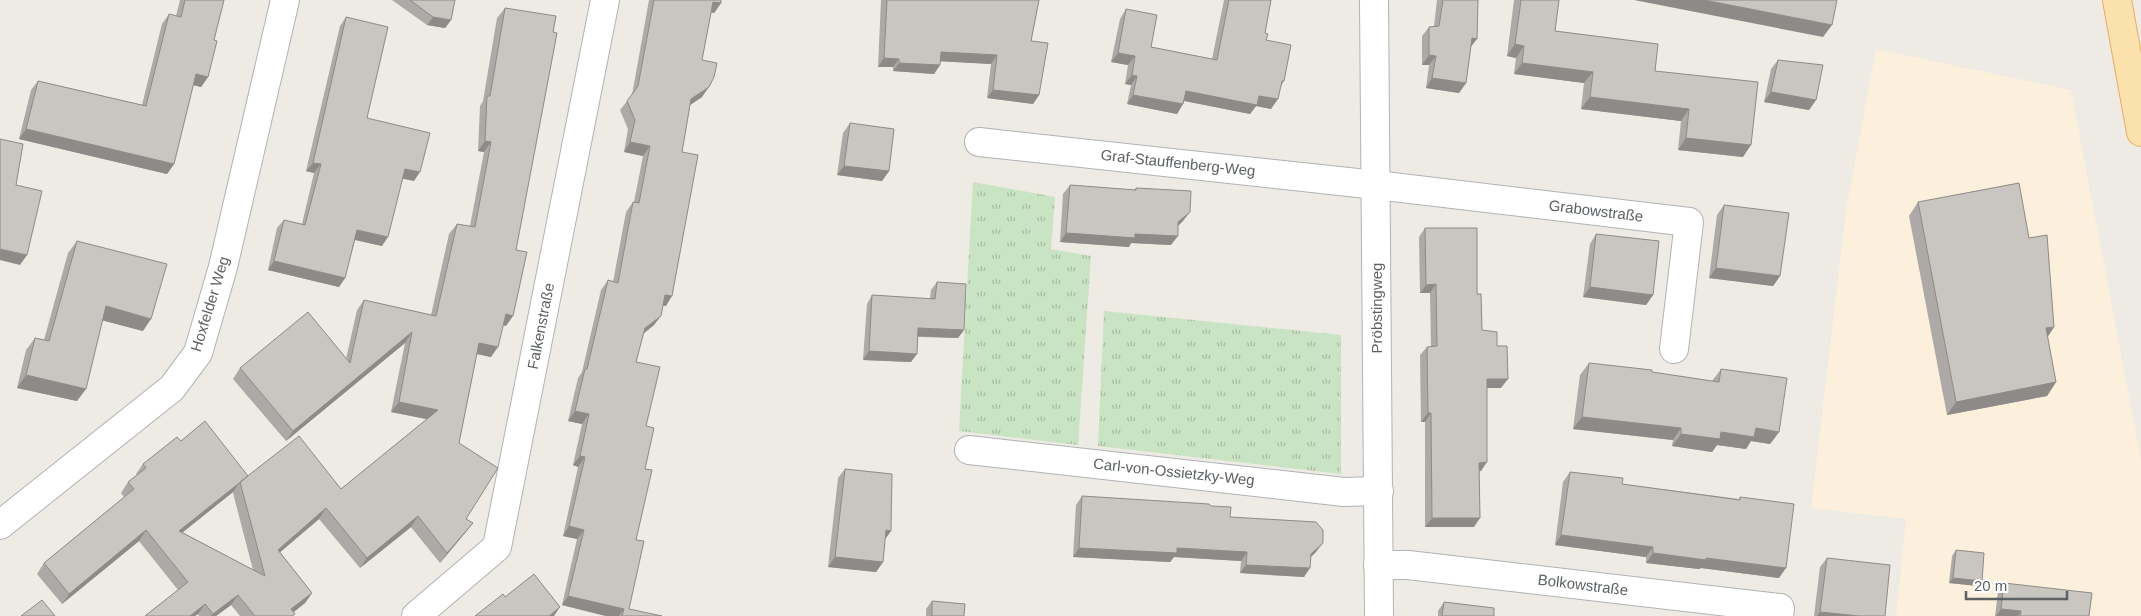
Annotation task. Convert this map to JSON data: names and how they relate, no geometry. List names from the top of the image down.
{
  "streets": {
    "street": [
      "Graf-Stauffenberg-Weg",
      "Grabowstraße",
      "Hoxfelder Weg",
      "Pröbstingweg",
      "Falkenstraße",
      "Carl-von-Ossietzky-Weg",
      "Bolkowstraße"
    ]
  },
  "crossings": [
    ["Graf-Stauffenberg-Weg", "Grabowstraße"],
    ["Graf-Stauffenberg-Weg", "Pröbstingweg"],
    ["Grabowstraße", "Pröbstingweg"],
    ["Pröbstingweg", "Carl-von-Ossietzky-Weg"],
    ["Pröbstingweg", "Bolkowstraße"]
  ],
  "scale_bar": "20 m"
}
